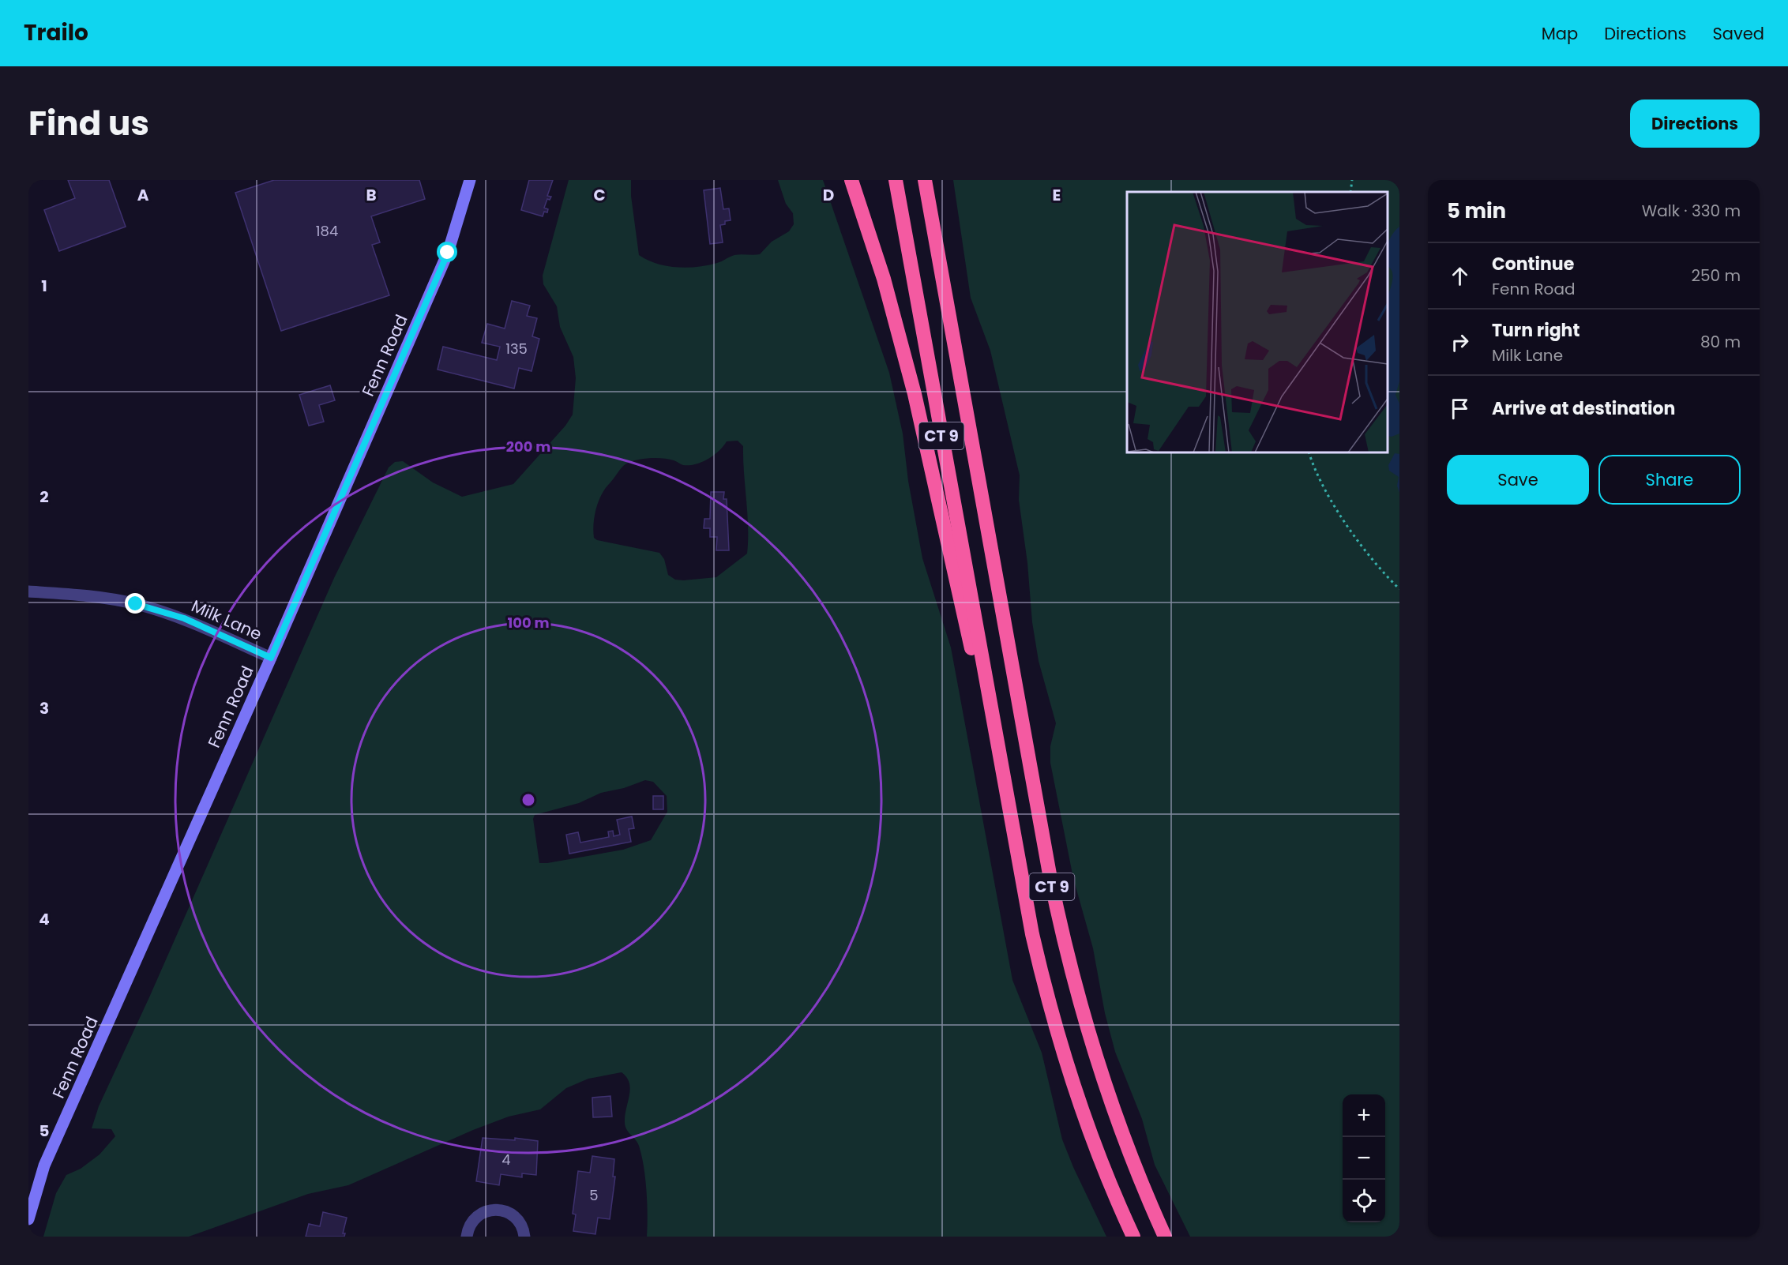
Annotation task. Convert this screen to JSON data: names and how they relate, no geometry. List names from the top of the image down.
{
  "streets": {
    "highway": ["CT 9"],
    "street": ["Fenn Road", "Milk Lane"]
  },
  "crossings": [
    ["Fenn Road", "Milk Lane"]
  ],
  "house_numbers": [
    "184",
    "135",
    "4",
    "5"
  ],
  "page": {
    "header": "Trailo",
    "nav": ["Map", "Directions", "Saved"],
    "title": "Find us",
    "buttons": [
      "Directions",
      ["Save", "Share"]
    ],
    "heading": ["5 min", "Walk · 330 m"],
    "list": [
      ["Continue", "Fenn Road", "250 m"],
      ["Turn right", "Milk Lane", "80 m"],
      "Arrive at destination"
    ],
    "map_buttons": ["+", "−"]
  },
  "grid": {
    "columns": [
      "A",
      "B",
      "C",
      "D",
      "E"
    ],
    "rows": [
      "1",
      "2",
      "3",
      "4",
      "5"
    ]
  },
  "rings": ["200 m", "100 m"]
}
